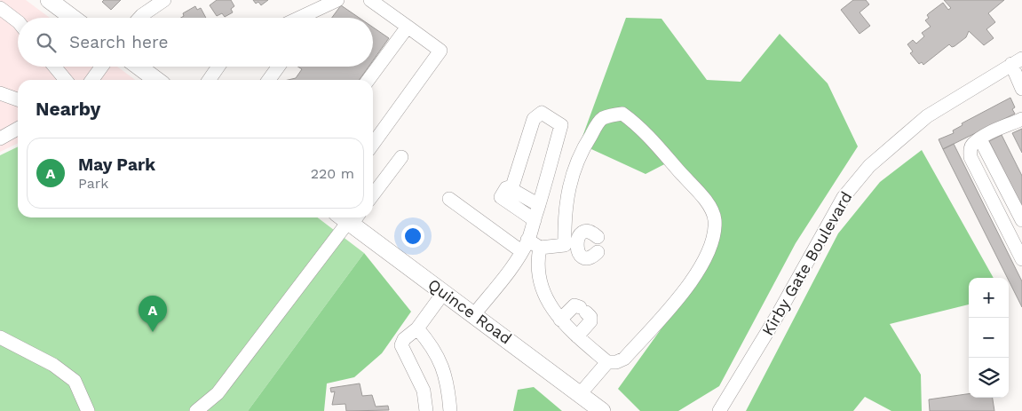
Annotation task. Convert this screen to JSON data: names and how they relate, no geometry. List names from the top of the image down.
{
  "streets": {
    "main road": ["Quince Road"],
    "street": ["Kirby Gate Boulevard"]
  },
  "page": {
    "search": "Search here",
    "heading": "Nearby",
    "list": [
      {
        "mark": "A",
        "name": "May Park",
        "note": "Park",
        "value": "220 m"
      }
    ],
    "map_buttons": ["+", "−"],
    "pins": "A"
  }
}
